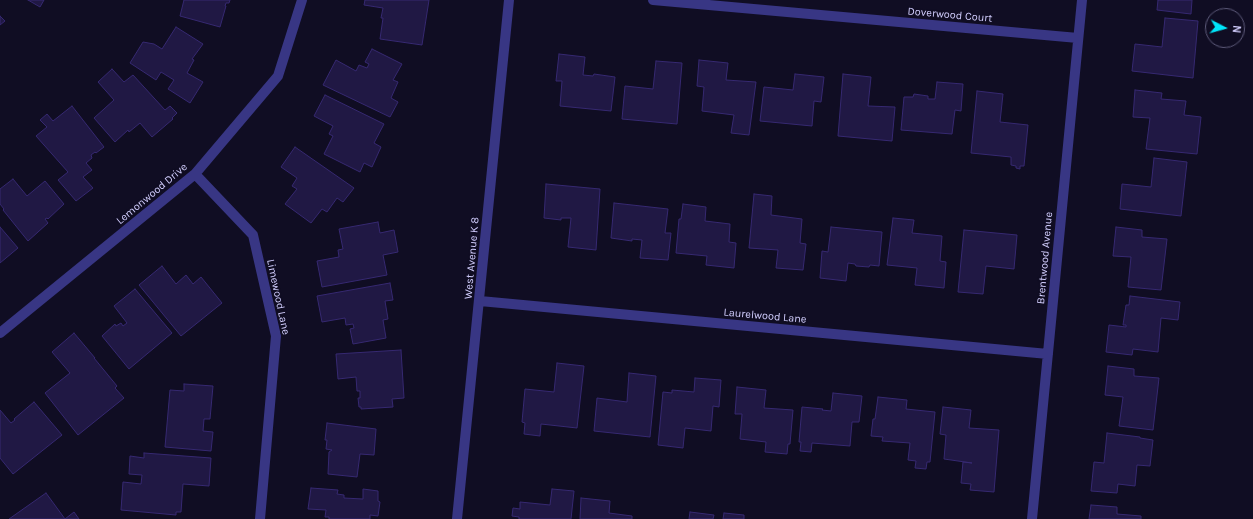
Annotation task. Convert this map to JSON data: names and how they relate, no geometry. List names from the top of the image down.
{
  "streets": {
    "street": [
      "Doverwood Court",
      "Lemonwood Drive",
      "West Avenue K 8",
      "Brentwood Avenue",
      "Limewood Lane",
      "Laurelwood Lane"
    ]
  },
  "crossings": [
    ["Doverwood Court", "Brentwood Avenue"],
    ["Lemonwood Drive", "Limewood Lane"],
    ["West Avenue K 8", "Laurelwood Lane"],
    ["Brentwood Avenue", "Laurelwood Lane"]
  ],
  "north": "right"
}
